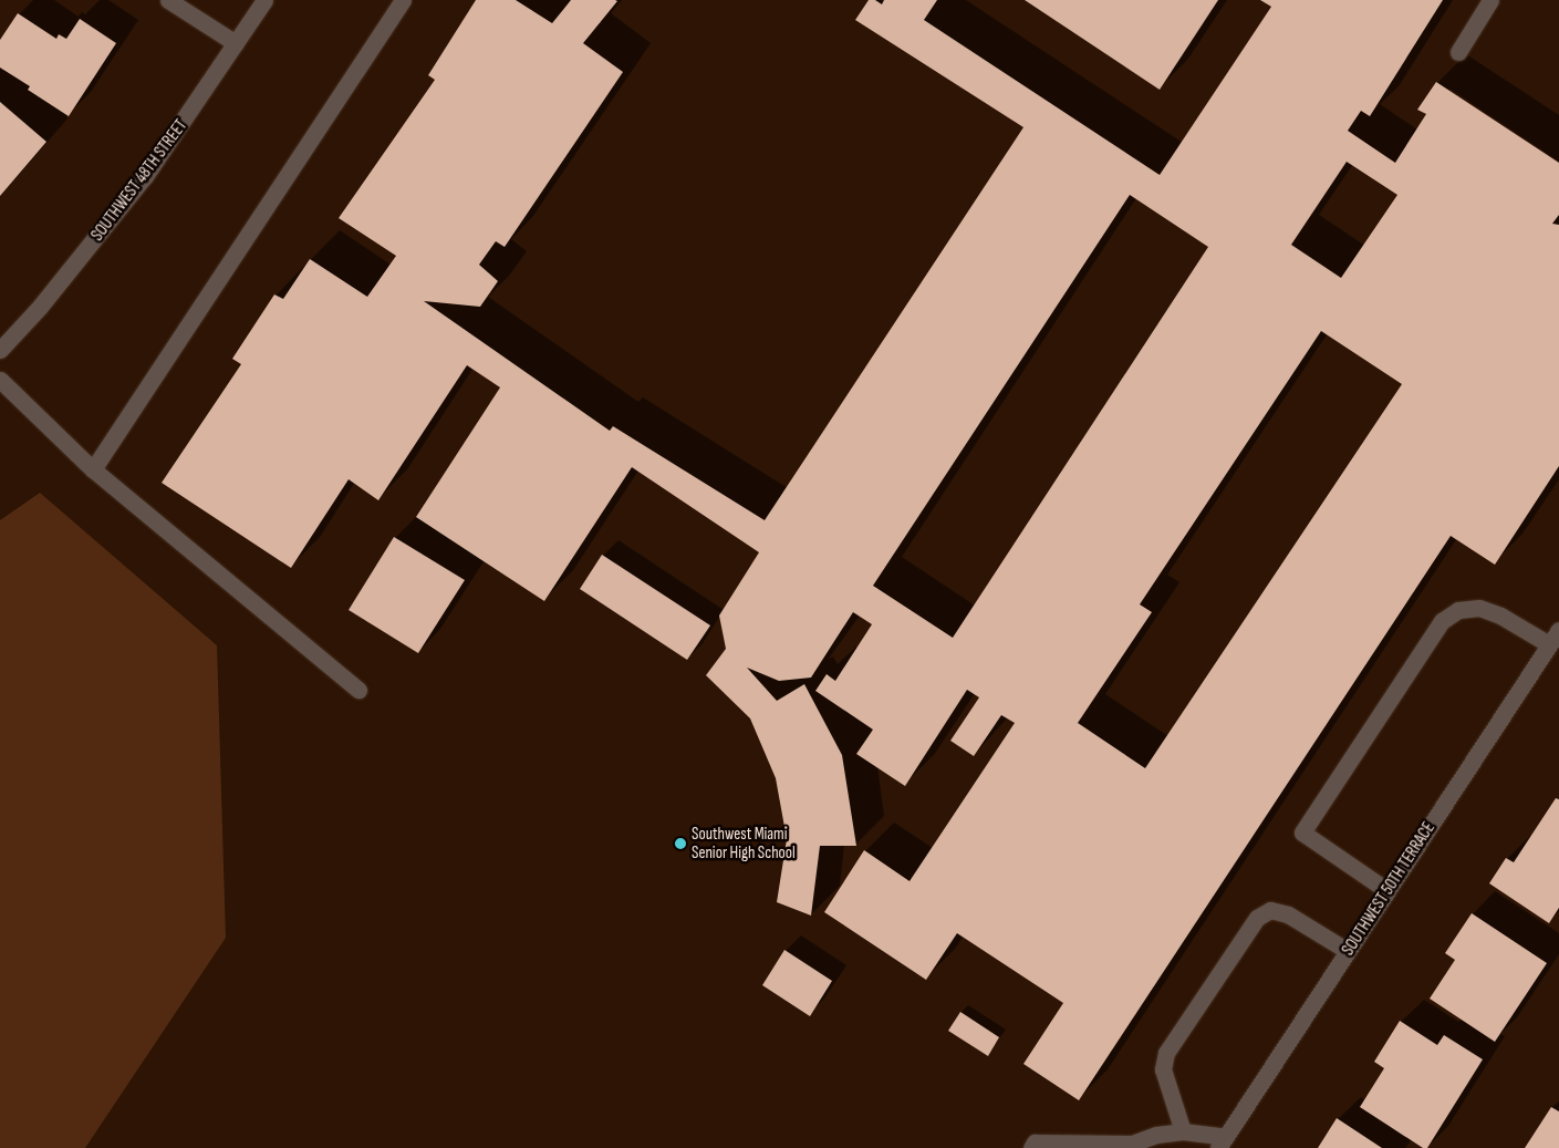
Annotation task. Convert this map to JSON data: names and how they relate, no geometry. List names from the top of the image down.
{
  "streets": {
    "street": ["SOUTHWEST 48TH STREET", "SOUTHWEST 50TH TERRACE"]
  },
  "places": ["Southwest Miami Senior High School"]
}
